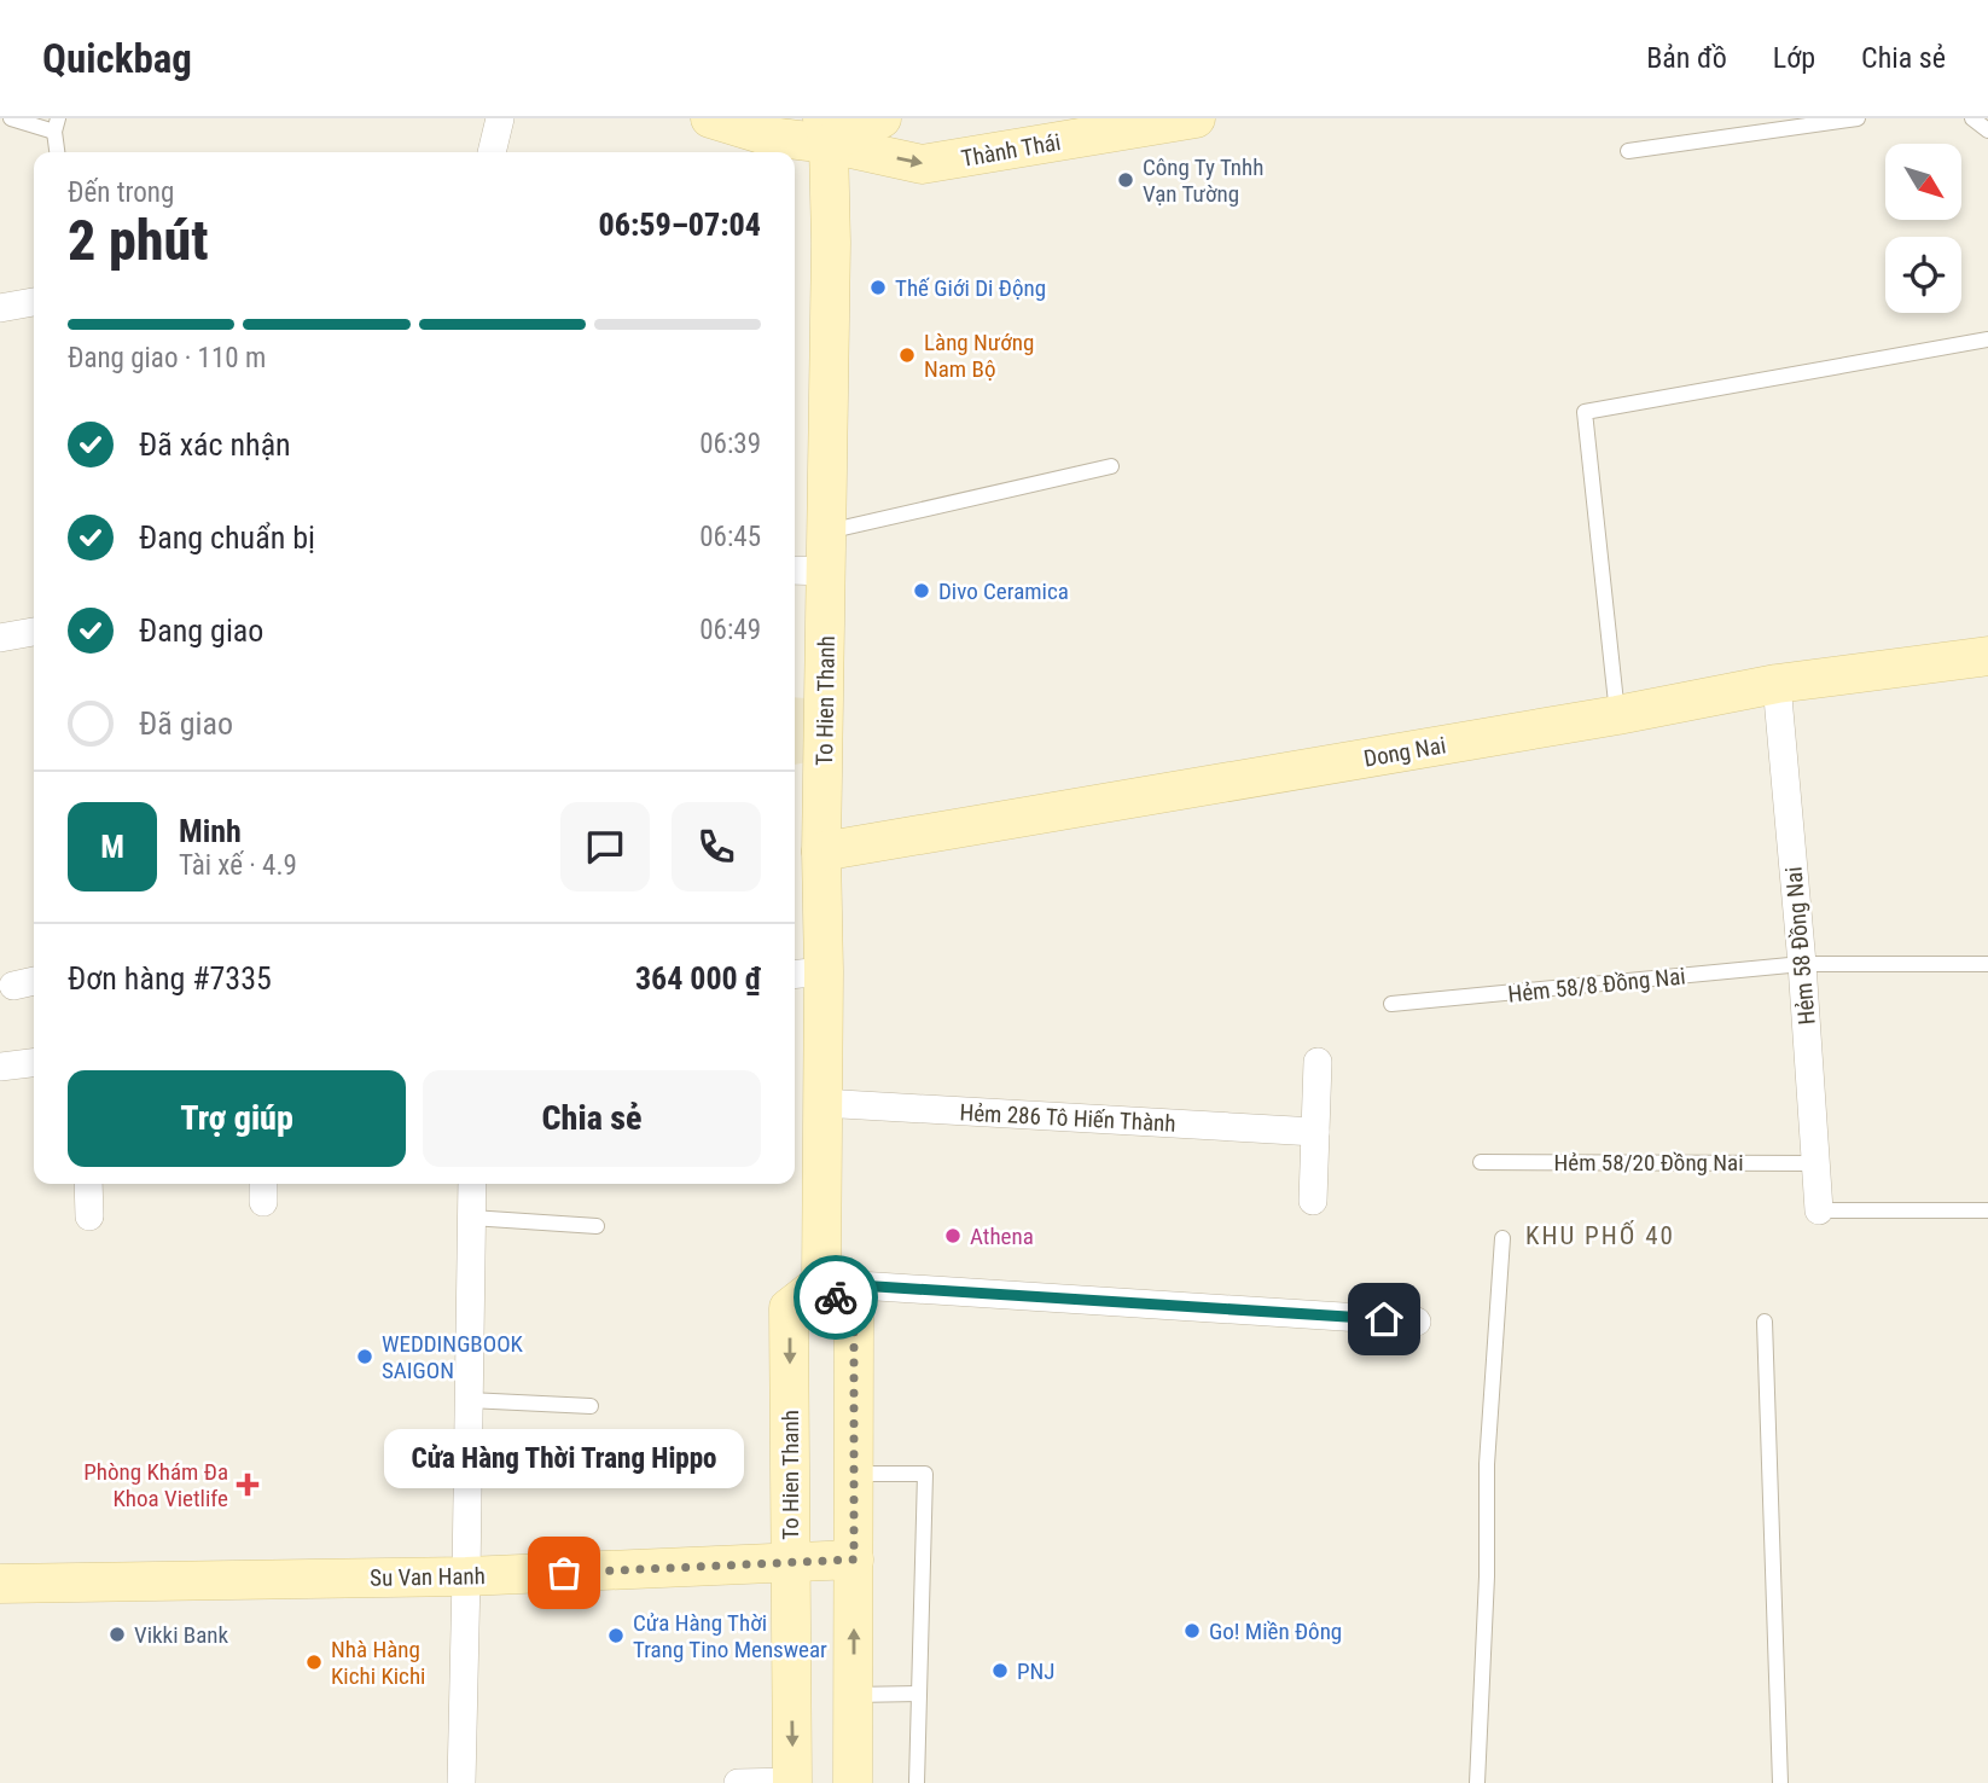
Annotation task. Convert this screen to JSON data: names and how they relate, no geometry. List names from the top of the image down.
{
  "streets": {
    "main road": [
      "Thành Thái",
      "To Hien Thanh",
      "Dong Nai",
      "Su Van Hanh"
    ],
    "street": ["Hẻm 58 Đồng Nai", "Hẻm 286 Tô Hiến Thành"],
    "lane": ["Hẻm 58/8 Đồng Nai", "Hẻm 58/20 Đồng Nai"]
  },
  "crossings": [
    ["Thành Thái", "To Hien Thanh"],
    ["To Hien Thanh", "Dong Nai"],
    ["To Hien Thanh", "Hẻm 286 Tô Hiến Thành"],
    ["To Hien Thanh", "Su Van Hanh"],
    ["Dong Nai", "Hẻm 58 Đồng Nai"],
    ["Hẻm 58 Đồng Nai", "Hẻm 58/8 Đồng Nai"],
    ["Hẻm 58 Đồng Nai", "Hẻm 58/20 Đồng Nai"]
  ],
  "one_way": ["Thành Thái"],
  "districts": ["KHU PHỐ 40"],
  "places": {
    "other": [
      "Công Ty Tnhh Vạn Tường",
      "Thế Giới Di Động",
      "Làng Nướng Nam Bộ",
      "Divo Ceramica",
      "Athena",
      "WEDDINGBOOK SAIGON",
      "Cửa Hàng Thời Trang Hippo",
      "Go! Miền Đông",
      "Vikki Bank",
      "Cửa Hàng Thời Trang Tino Menswear",
      "Nhà Hàng Kichi Kichi",
      "PNJ"
    ],
    "health": ["Phòng Khám Đa Khoa Vietlife"]
  },
  "north": "bottom right",
  "page": {
    "header": "Quickbag",
    "nav": ["Bản đồ", "Lớp", "Chia sẻ"],
    "heading": ["2 phút", "Đến trong", "06:59–07:04"],
    "panel": [
      "Minh",
      "Tài xế · 4.9",
      "Đơn hàng #7335",
      "364 000 ₫"
    ],
    "bar": "Đang giao · 110 m",
    "list": [
      ["Đã xác nhận", "06:39"],
      ["Đang chuẩn bị", "06:45"],
      ["Đang giao", "06:49"],
      "Đã giao"
    ],
    "round": "M",
    "buttons": ["Trợ giúp", "Chia sẻ"],
    "bubble": "Cửa Hàng Thời Trang Hippo"
  }
}
